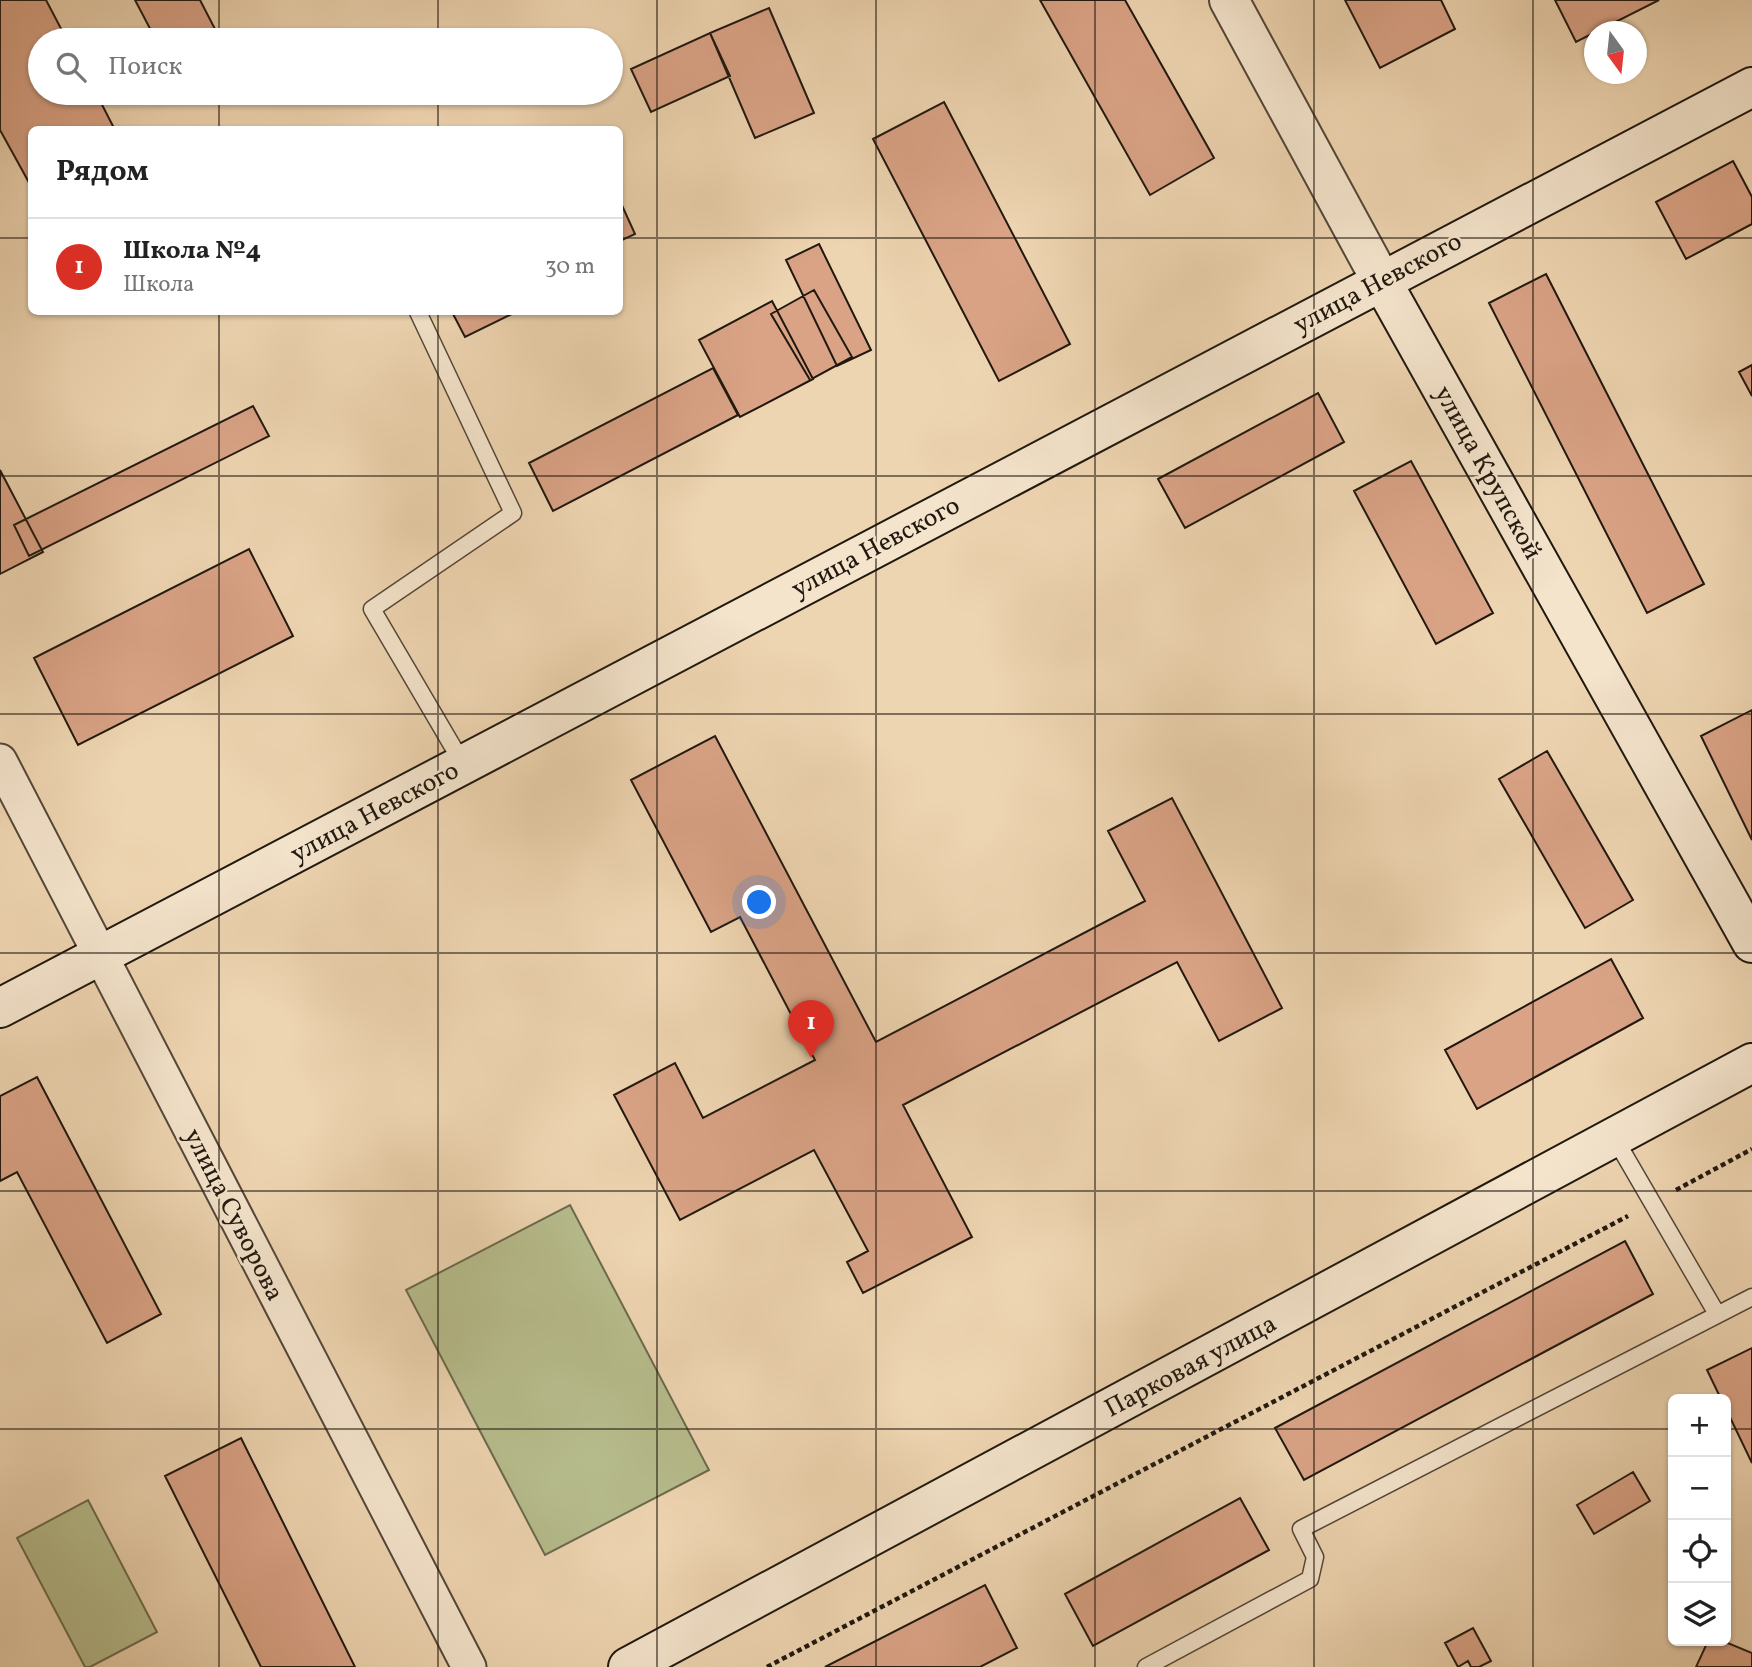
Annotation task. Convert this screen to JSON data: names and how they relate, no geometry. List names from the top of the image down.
{
  "streets": {
    "main road": ["улица Невского", "улица Крупской", "Парковая улица"],
    "street": ["улица Суворова"]
  },
  "crossings": [
    ["улица Невского", "улица Крупской"],
    ["улица Невского", "улица Суворова"]
  ],
  "north": "bottom",
  "page": {
    "search": "Поиск",
    "heading": "Рядом",
    "list": [
      {
        "mark": "1",
        "name": "Школа №4",
        "note": "Школа",
        "value": "30 m"
      }
    ],
    "pins": "1",
    "map_buttons": ["+", "−"]
  }
}
